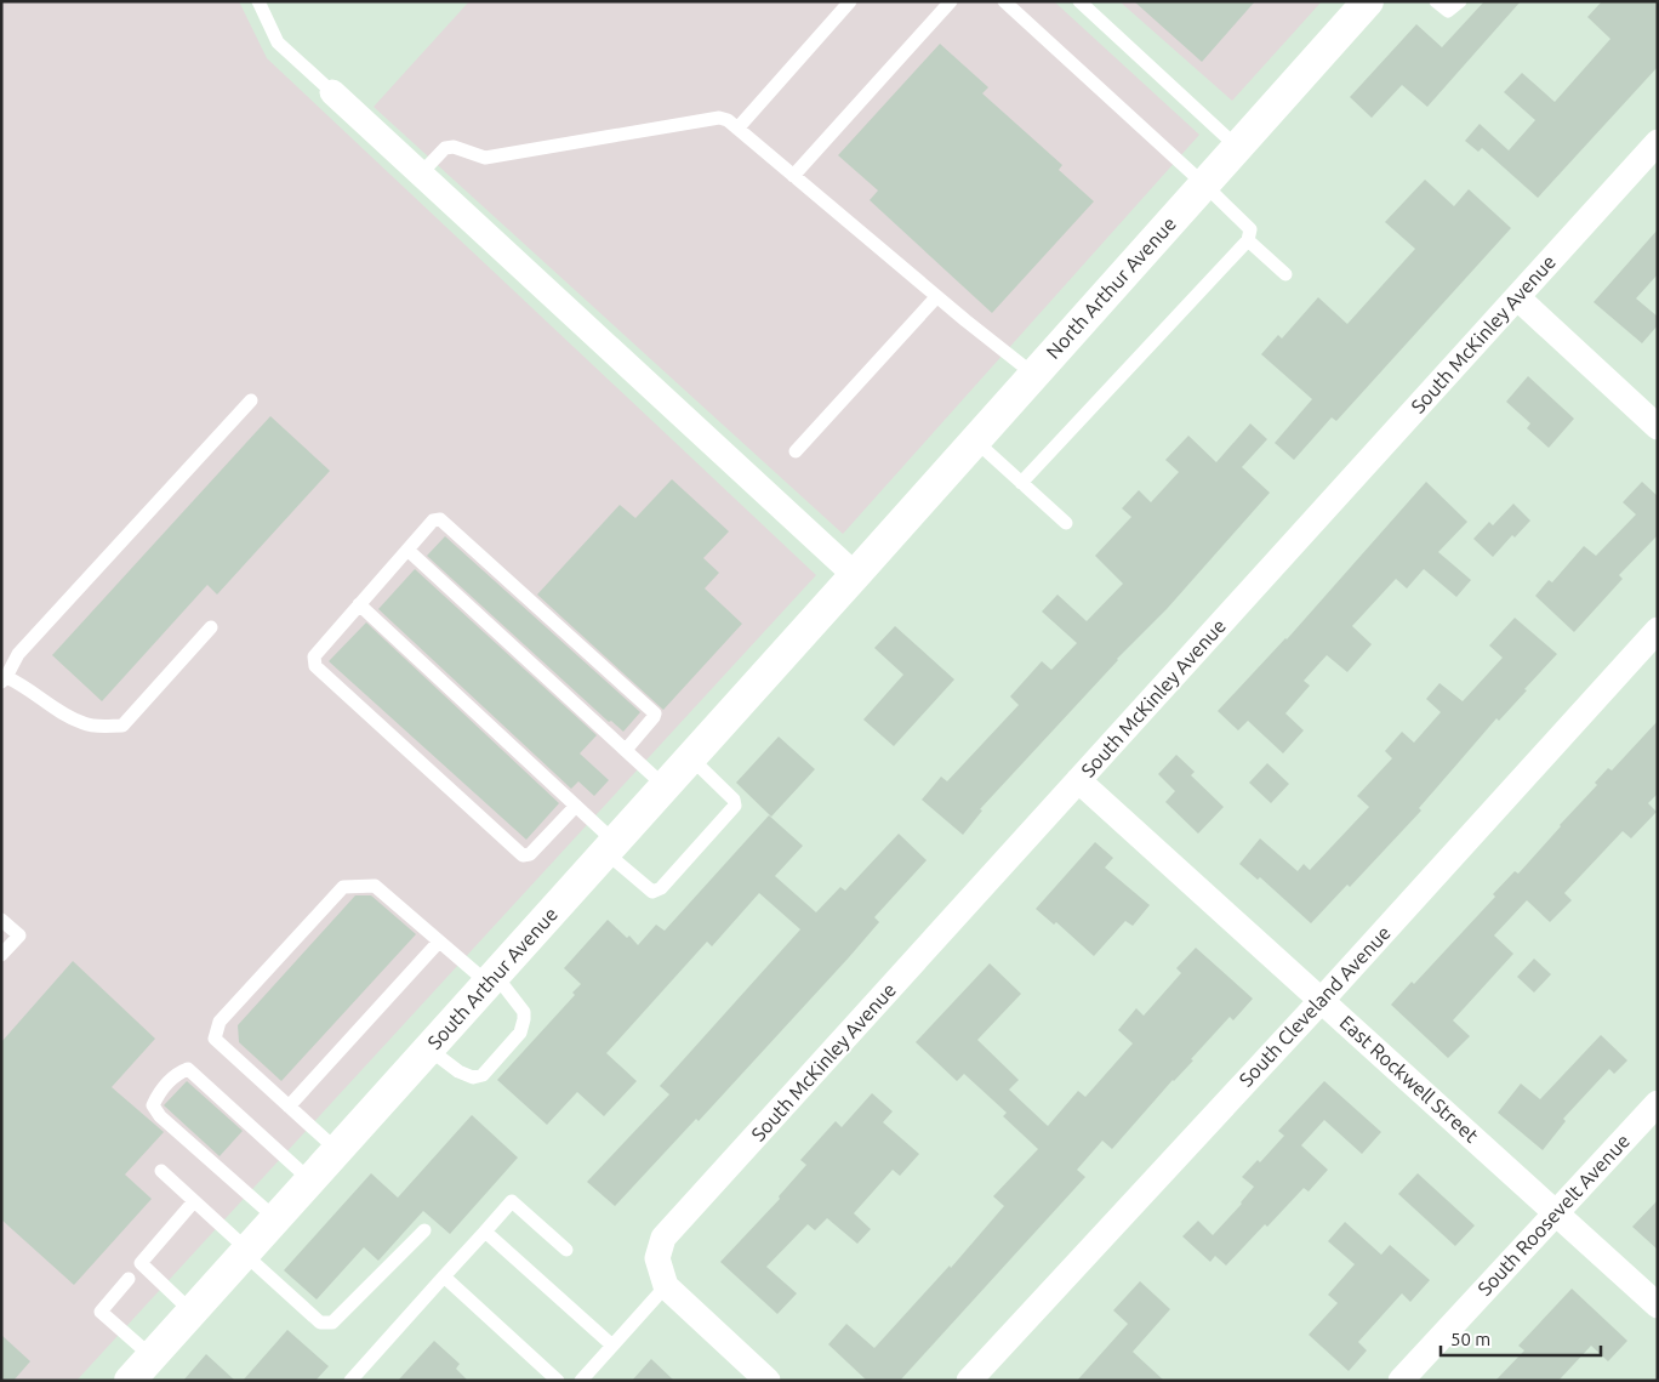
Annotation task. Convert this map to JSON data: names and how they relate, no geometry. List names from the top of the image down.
{
  "streets": {
    "street": [
      "North Arthur Avenue",
      "South McKinley Avenue",
      "South Arthur Avenue",
      "South Cleveland Avenue",
      "East Rockwell Street",
      "South Roosevelt Avenue"
    ]
  },
  "crossings": [
    ["North Arthur Avenue", "South Arthur Avenue"],
    ["South McKinley Avenue", "East Rockwell Street"],
    ["South Cleveland Avenue", "East Rockwell Street"],
    ["East Rockwell Street", "South Roosevelt Avenue"]
  ],
  "scale_bar": "50 m"
}
